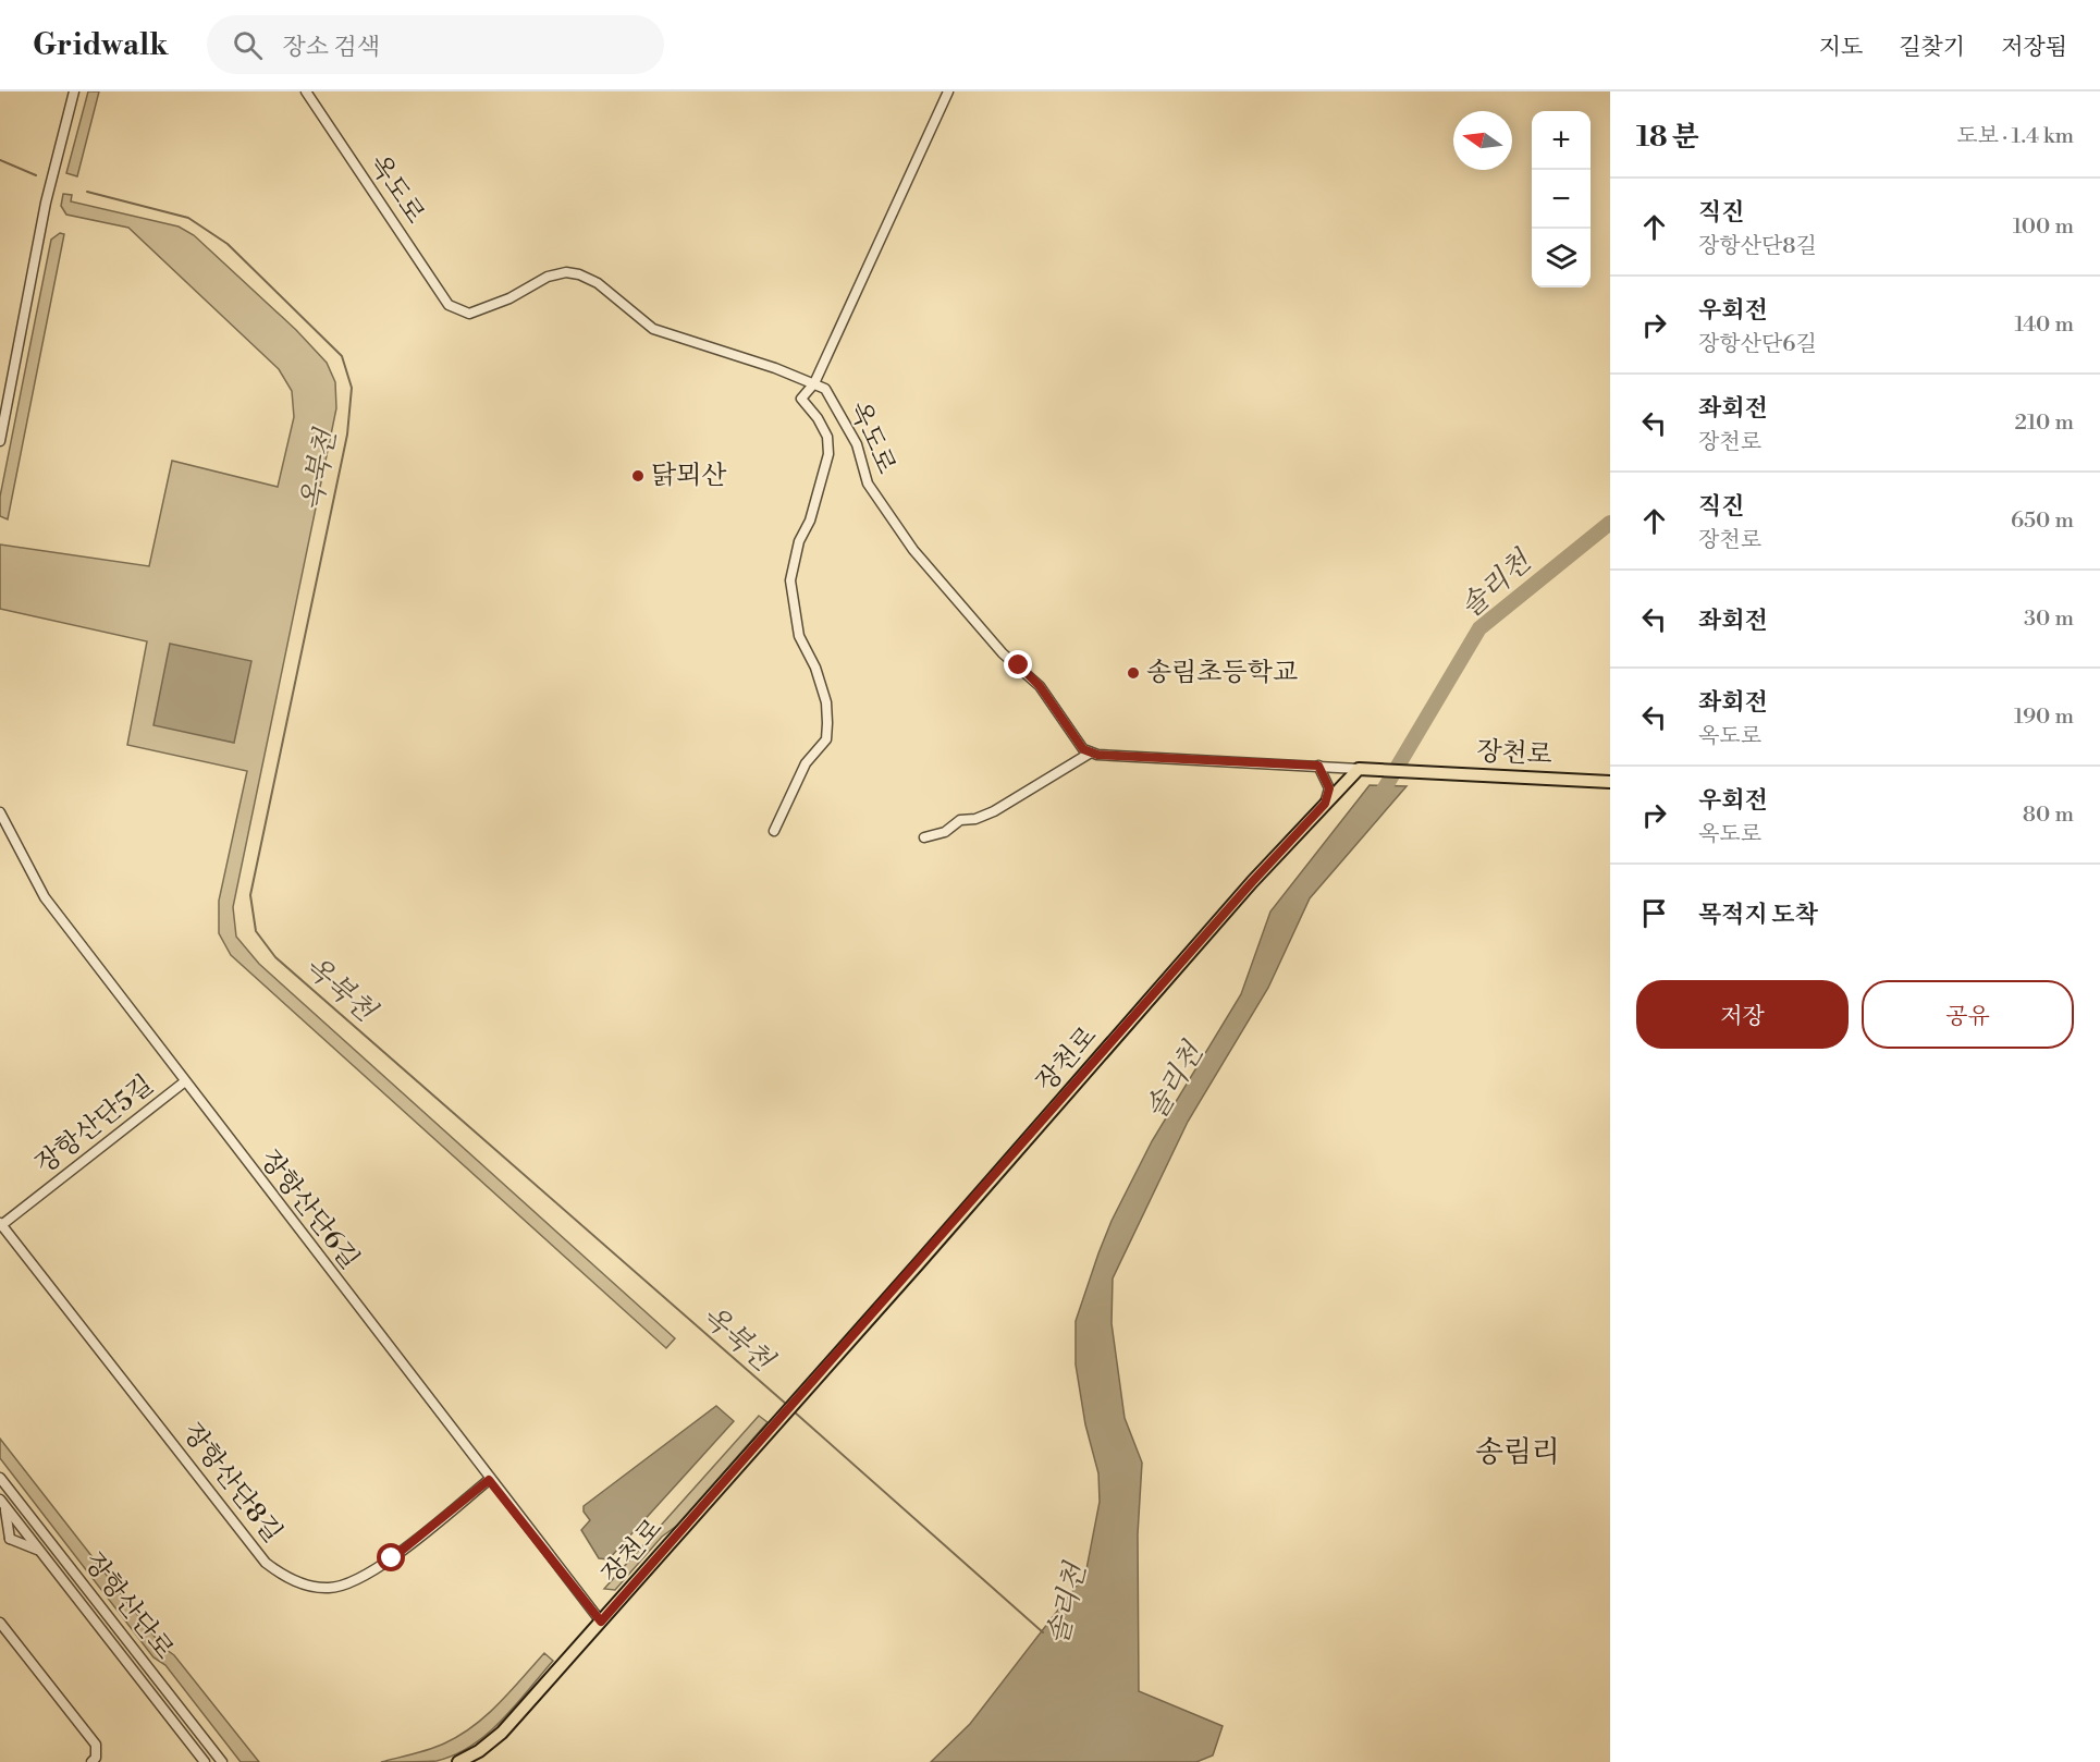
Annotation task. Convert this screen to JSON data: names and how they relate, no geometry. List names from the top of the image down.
{
  "streets": {
    "main road": ["장천로"],
    "street": [
      "옥도로",
      "장항산단5길",
      "장항산단6길",
      "장항산단8길",
      "장항산단로"
    ]
  },
  "crossings": [
    ["장천로", "장항산단6길"],
    ["장항산단5길", "장항산단6길"],
    ["장항산단5길", "장항산단8길"],
    ["장항산단6길", "장항산단8길"]
  ],
  "districts": ["송림리"],
  "water": ["옥북천", "솔리천"],
  "places": ["닭뫼산", "송림초등학교"],
  "north": "left",
  "page": {
    "header": "Gridwalk",
    "search": "장소 검색",
    "nav": ["지도", "길찾기", "저장됨"],
    "heading": ["18 분", "도보 · 1.4 km"],
    "map_buttons": ["+", "−"],
    "list": [
      ["직진", "장항산단8길", "100 m"],
      ["우회전", "장항산단6길", "140 m"],
      ["좌회전", "장천로", "210 m"],
      ["직진", "장천로", "650 m"],
      ["좌회전", "30 m"],
      ["좌회전", "옥도로", "190 m"],
      ["우회전", "옥도로", "80 m"],
      "목적지 도착"
    ],
    "buttons": ["저장", "공유"]
  }
}
